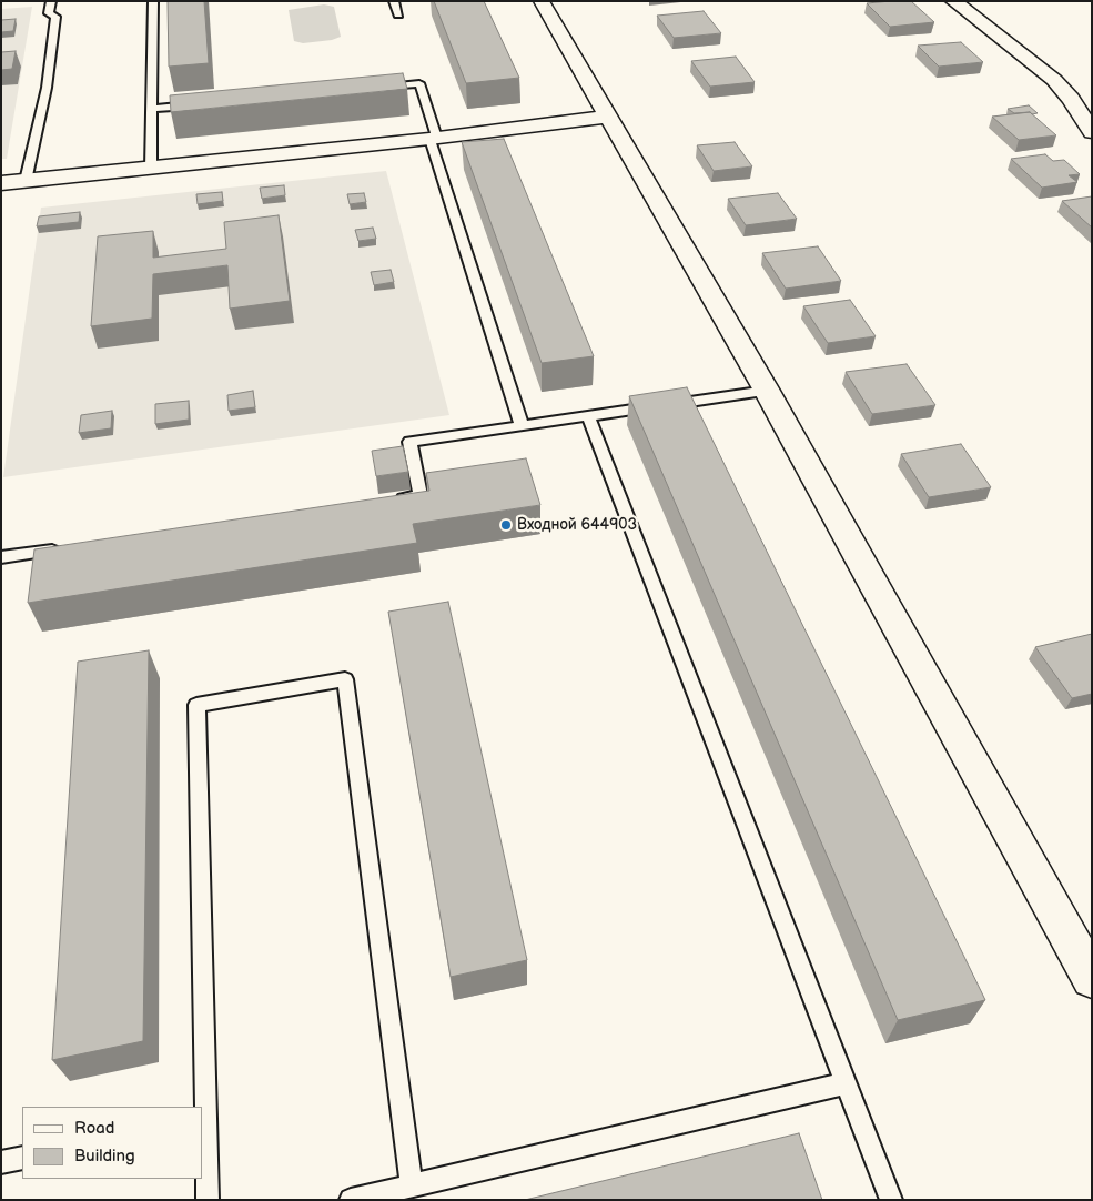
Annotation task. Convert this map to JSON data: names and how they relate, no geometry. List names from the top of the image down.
{
  "places": ["Входной 644903"],
  "legend": ["Road", "Building"]
}
